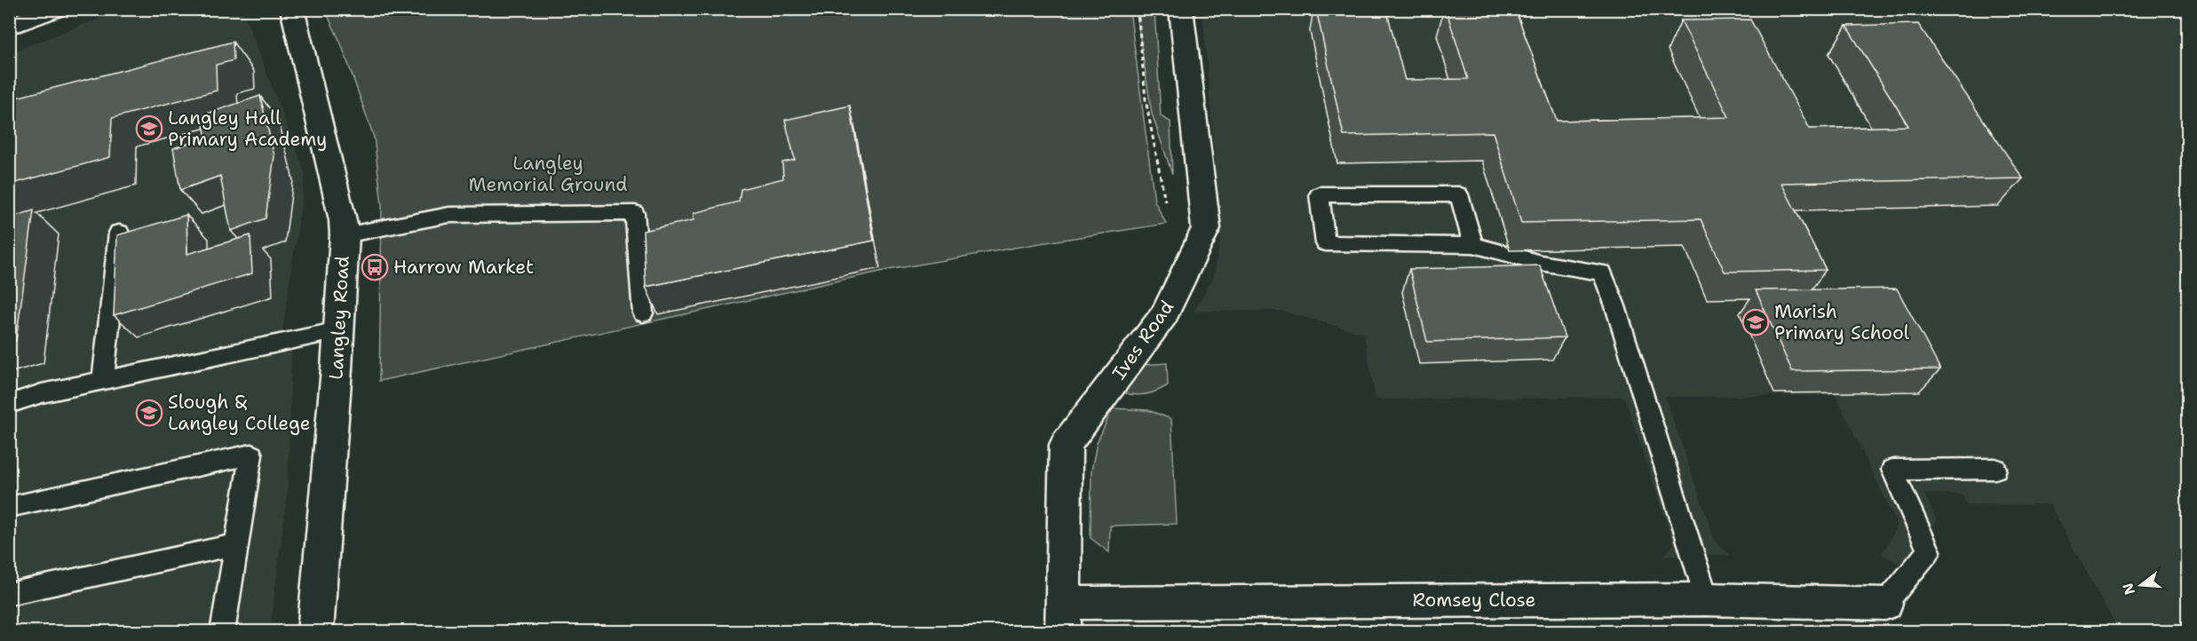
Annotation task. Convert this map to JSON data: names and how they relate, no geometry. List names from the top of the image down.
{
  "streets": {
    "street": ["Langley Road", "Ives Road", "Romsey Close"]
  },
  "crossings": [
    ["Ives Road", "Romsey Close"]
  ],
  "parks": ["Langley Memorial Ground"],
  "places": {
    "school or university": ["Langley Hall Primary Academy", "Marish Primary School", "Slough & Langley College"],
    "bus stop": ["Harrow Market"]
  },
  "north": "left"
}
